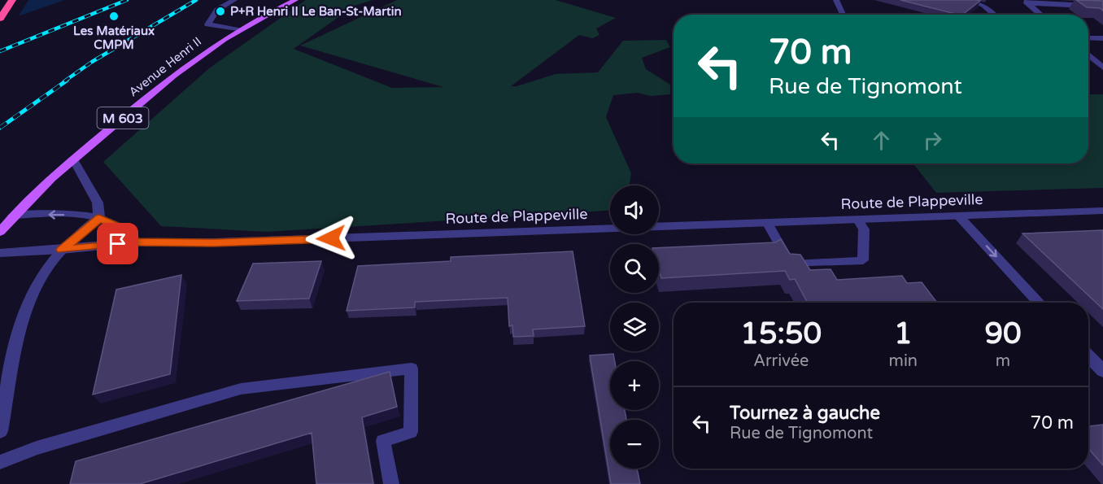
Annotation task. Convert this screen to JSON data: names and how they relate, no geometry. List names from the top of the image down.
{
  "streets": {
    "main road": ["Avenue Henri II", "M 603"],
    "street": ["Route de Plappeville"]
  },
  "places": ["P+R Henri II Le Ban-St-Martin", "Les Matériaux CMPM"],
  "page": {
    "turn": ["70 m", "Rue de Tignomont"],
    "map_buttons": ["+", "−"],
    "eta": [
      "15:50",
      "Arrivée",
      "1",
      "min",
      "90",
      "m"
    ],
    "list": [
      {
        "name": "Tournez à gauche",
        "note": "Rue de Tignomont",
        "value": "70 m"
      }
    ]
  }
}
